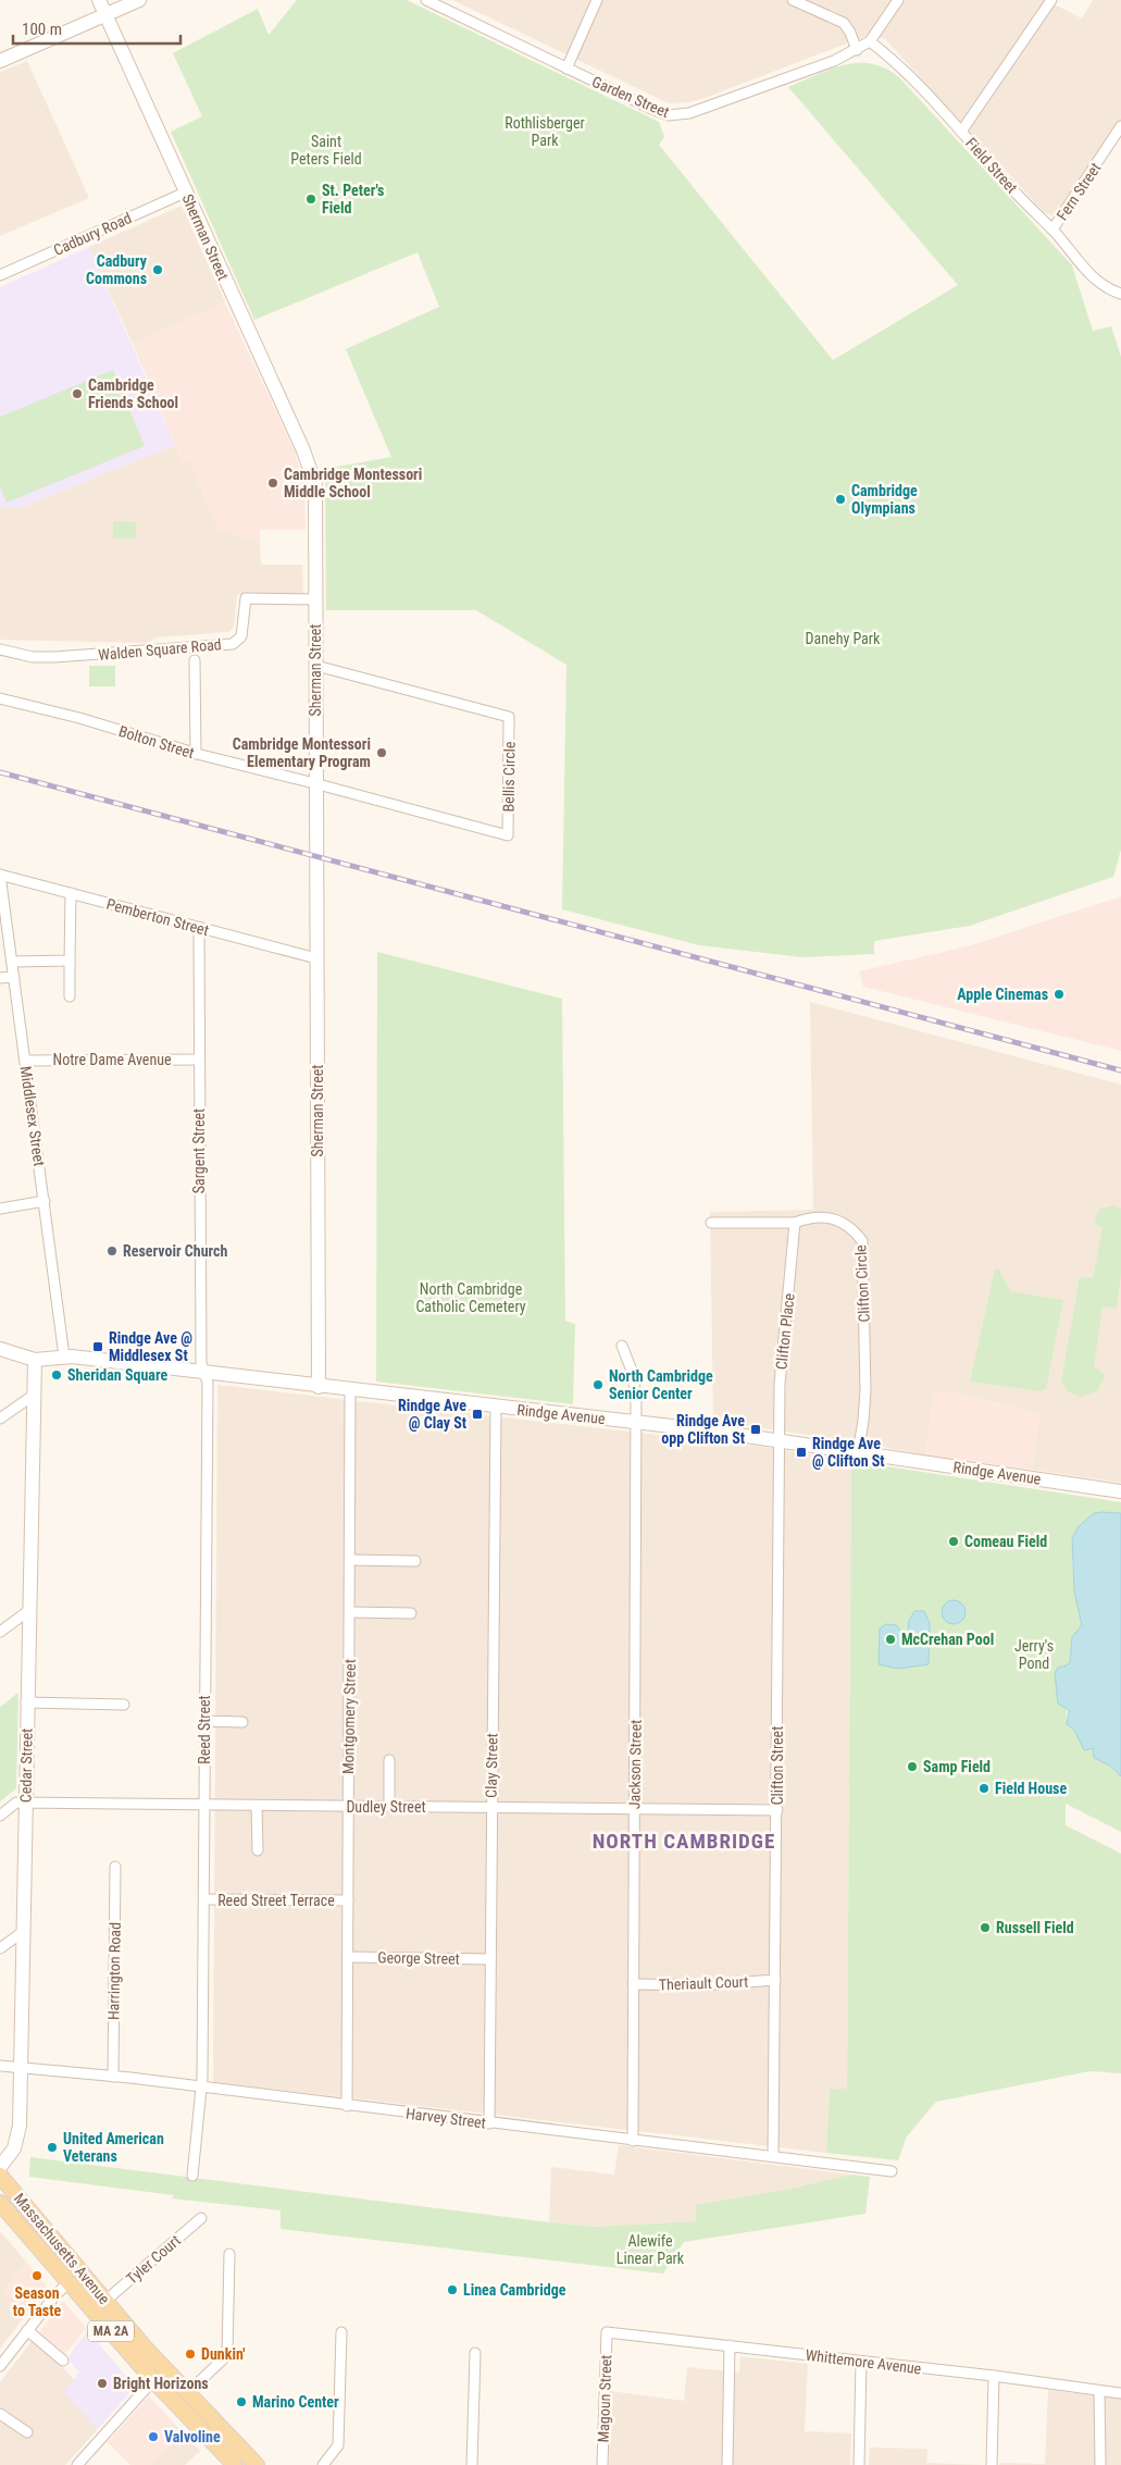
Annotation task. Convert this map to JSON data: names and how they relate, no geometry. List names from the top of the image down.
{
  "streets": {
    "main road": ["Massachusetts Avenue", "MA 2A"],
    "street": [
      "Garden Street",
      "Field Street",
      "Fern Street",
      "Cadbury Road",
      "Sherman Street",
      "Walden Square Road",
      "Bolton Street",
      "Bellis Circle",
      "Pemberton Street",
      "Notre Dame Avenue",
      "Middlesex Street",
      "Sargent Street",
      "Clifton Circle",
      "Clifton Place",
      "Rindge Avenue",
      "Montgomery Street",
      "Reed Street",
      "Jackson Street",
      "Cedar Street",
      "Clay Street",
      "Clifton Street",
      "Dudley Street",
      "Reed Street Terrace",
      "George Street",
      "Harrington Road",
      "Theriault Court",
      "Harvey Street",
      "Tyler Court",
      "Whittemore Avenue",
      "Magoun Street"
    ]
  },
  "crossings": [
    ["Garden Street", "Field Street"],
    ["Field Street", "Fern Street"],
    ["Cadbury Road", "Sherman Street"],
    ["Sherman Street", "Walden Square Road"],
    ["Sherman Street", "Bolton Street"],
    ["Sherman Street", "Bellis Circle"],
    ["Sherman Street", "Pemberton Street"],
    ["Sherman Street", "Rindge Avenue"],
    ["Bolton Street", "Bellis Circle"],
    ["Pemberton Street", "Middlesex Street"],
    ["Pemberton Street", "Sargent Street"],
    ["Notre Dame Avenue", "Middlesex Street"],
    ["Notre Dame Avenue", "Sargent Street"],
    ["Middlesex Street", "Rindge Avenue"],
    ["Sargent Street", "Rindge Avenue"],
    ["Sargent Street", "Reed Street"],
    ["Clifton Circle", "Clifton Place"],
    ["Clifton Circle", "Rindge Avenue"],
    ["Clifton Place", "Rindge Avenue"],
    ["Clifton Place", "Clifton Street"],
    ["Rindge Avenue", "Montgomery Street"],
    ["Rindge Avenue", "Reed Street"],
    ["Rindge Avenue", "Jackson Street"],
    ["Rindge Avenue", "Cedar Street"],
    ["Rindge Avenue", "Clay Street"],
    ["Rindge Avenue", "Clifton Street"],
    ["Montgomery Street", "Dudley Street"],
    ["Montgomery Street", "Reed Street Terrace"],
    ["Montgomery Street", "George Street"],
    ["Montgomery Street", "Harvey Street"],
    ["Reed Street", "Dudley Street"],
    ["Reed Street", "Reed Street Terrace"],
    ["Reed Street", "Harvey Street"],
    ["Jackson Street", "Dudley Street"],
    ["Jackson Street", "Theriault Court"],
    ["Jackson Street", "Harvey Street"],
    ["Cedar Street", "Dudley Street"],
    ["Cedar Street", "Harvey Street"],
    ["Clay Street", "Dudley Street"],
    ["Clay Street", "George Street"],
    ["Clay Street", "Harvey Street"],
    ["Clifton Street", "Dudley Street"],
    ["Clifton Street", "Theriault Court"],
    ["Clifton Street", "Harvey Street"],
    ["Harrington Road", "Harvey Street"],
    ["Massachusetts Avenue", "Tyler Court"],
    ["Whittemore Avenue", "Magoun Street"]
  ],
  "districts": ["NORTH CAMBRIDGE"],
  "parks": [
    "Rothlisberger Park",
    "Saint Peters Field",
    "Danehy Park",
    "North Cambridge Catholic Cemetery",
    "Jerry's Pond",
    "Alewife Linear Park"
  ],
  "places": {
    "other": [
      "St. Peter's Field",
      "Cadbury Commons",
      "Cambridge Friends School",
      "Cambridge Montessori Middle School",
      "Cambridge Olympians",
      "Cambridge Montessori Elementary Program",
      "Apple Cinemas",
      "Reservoir Church",
      "Sheridan Square",
      "North Cambridge Senior Center",
      "Comeau Field",
      "McCrehan Pool",
      "Samp Field",
      "Field House",
      "Russell Field",
      "United American Veterans",
      "Season to Taste",
      "Linea Cambridge",
      "Dunkin'",
      "Bright Horizons",
      "Marino Center",
      "Valvoline"
    ],
    "transit": [
      "Rindge Ave @ Middlesex St",
      "Rindge Ave @ Clay St",
      "Rindge Ave opp Clifton St",
      "Rindge Ave @ Clifton St"
    ]
  },
  "scale_bar": "100 m"
}
